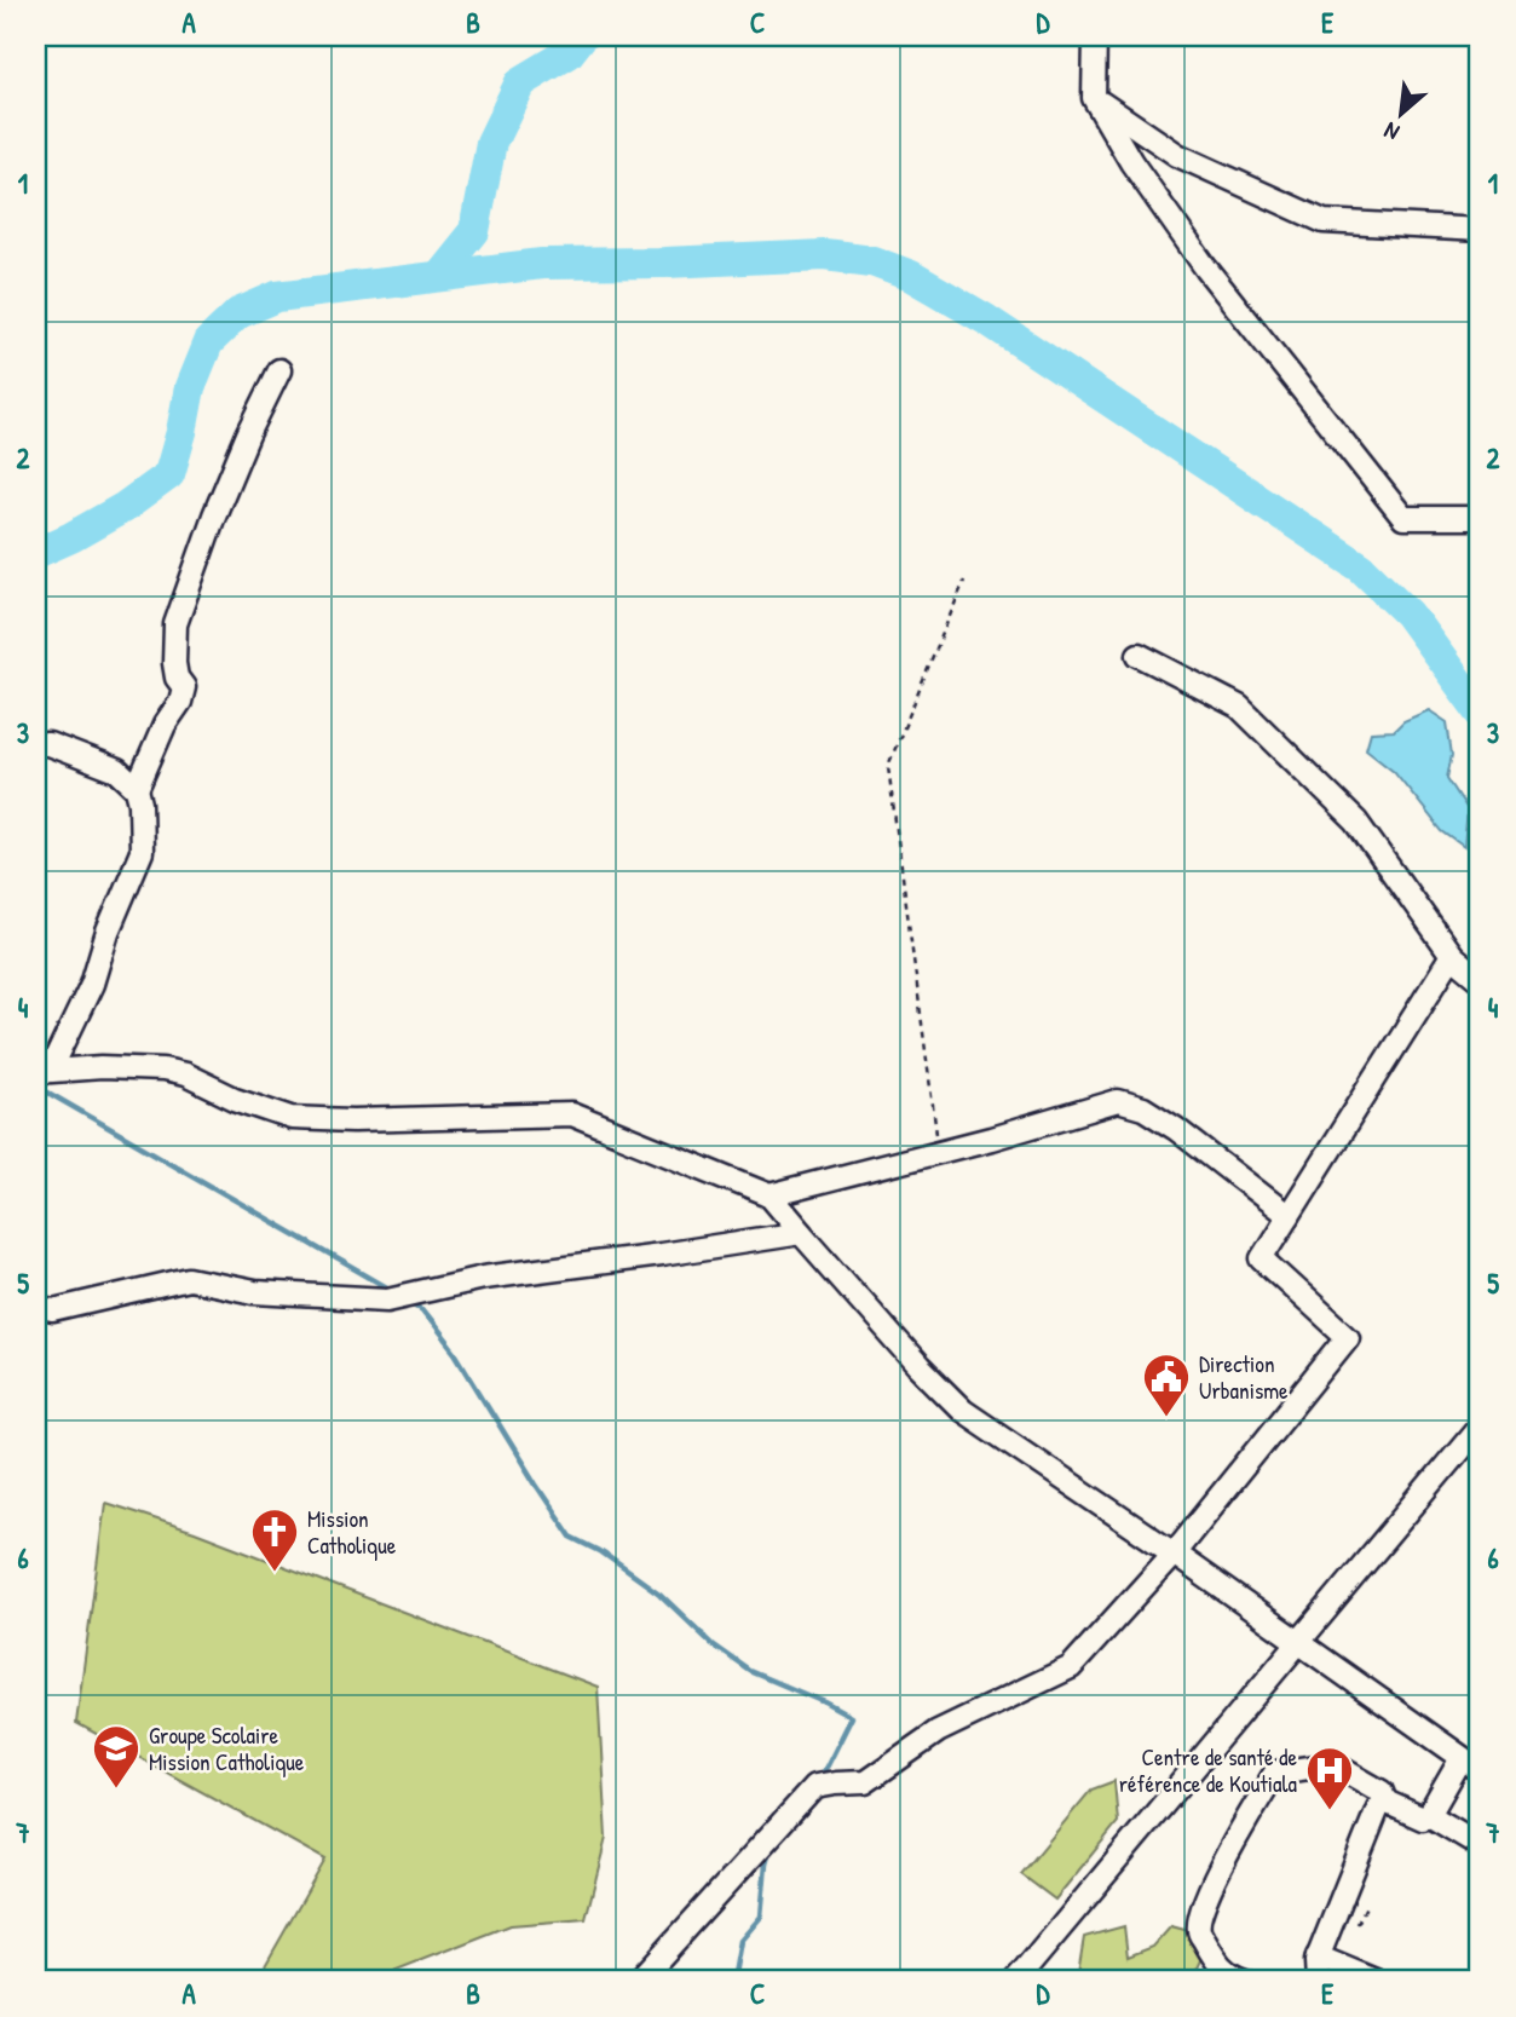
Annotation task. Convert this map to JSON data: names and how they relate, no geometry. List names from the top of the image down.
{
  "places": {
    "public building": ["Direction Urbanisme"],
    "church": ["Mission Catholique"],
    "school or university": ["Groupe Scolaire Mission Catholique"],
    "hospital": ["Centre de santé de référence de Koutiala"]
  },
  "north": "bottom left",
  "grid": {
    "columns": [
      "A",
      "B",
      "C",
      "D",
      "E"
    ],
    "rows": [
      "1",
      "2",
      "3",
      "4",
      "5",
      "6",
      "7"
    ]
  }
}
